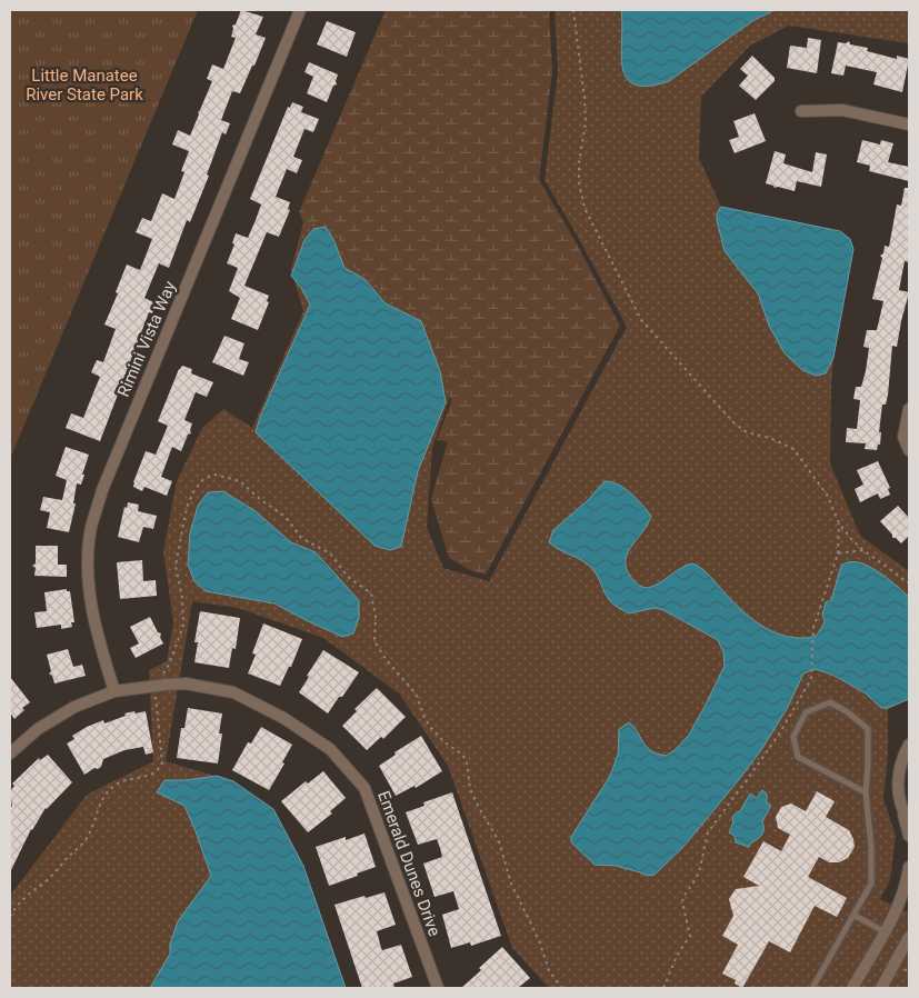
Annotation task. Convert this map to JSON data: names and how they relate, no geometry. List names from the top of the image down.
{
  "streets": {
    "street": ["Rimini Vista Way", "Emerald Dunes Drive"]
  },
  "crossings": [
    ["Rimini Vista Way", "Emerald Dunes Drive"]
  ],
  "parks": ["Little Manatee River State Park"]
}
